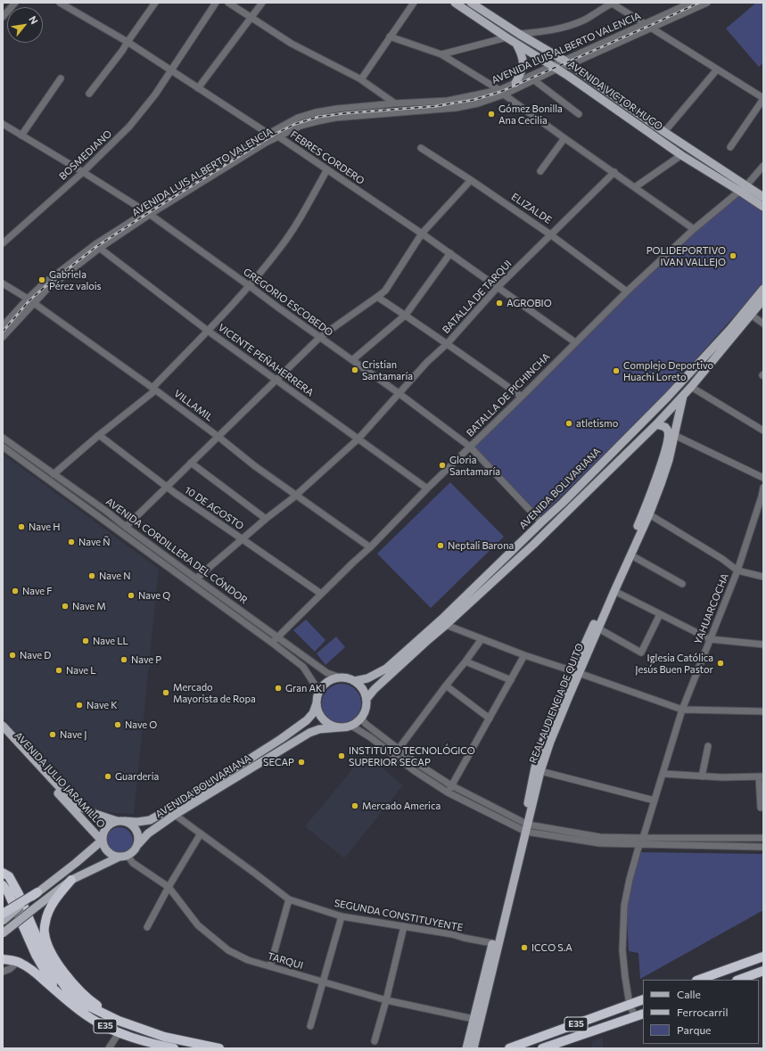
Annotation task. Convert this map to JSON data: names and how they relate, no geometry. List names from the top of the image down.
{
  "streets": {
    "highway": ["E35"],
    "main road": [
      "AVENIDA VICTOR HUGO",
      "AVENIDA BOLIVARIANA",
      "REAL AUDIENCIA DE QUITO",
      "AVENIDA JULIO JARAMILLO"
    ],
    "street": [
      "AVENIDA LUIS ALBERTO VALENCIA",
      "BOSMEDIANO",
      "FEBRES CORDERO",
      "ELIZALDE",
      "BATALLA DE TARQUI",
      "GREGORIO ESCOBEDO",
      "VICENTE PEÑAHERRERA",
      "BATALLA DE PICHINCHA",
      "VILLAMIL",
      "10 DE AGOSTO",
      "AVENIDA CORDILLERA DEL CÓNDOR",
      "YAHUARCOCHA",
      "SEGUNDA CONSTITUYENTE",
      "TARQUI"
    ]
  },
  "crossings": [
    ["AVENIDA LUIS ALBERTO VALENCIA", "AVENIDA VICTOR HUGO"],
    ["AVENIDA LUIS ALBERTO VALENCIA", "FEBRES CORDERO"],
    ["AVENIDA LUIS ALBERTO VALENCIA", "GREGORIO ESCOBEDO"],
    ["AVENIDA LUIS ALBERTO VALENCIA", "VICENTE PEÑAHERRERA"],
    ["AVENIDA LUIS ALBERTO VALENCIA", "VILLAMIL"],
    ["AVENIDA VICTOR HUGO", "BATALLA DE PICHINCHA"],
    ["BOSMEDIANO", "FEBRES CORDERO"],
    ["BOSMEDIANO", "GREGORIO ESCOBEDO"],
    ["FEBRES CORDERO", "BATALLA DE TARQUI"],
    ["FEBRES CORDERO", "BATALLA DE PICHINCHA"],
    ["ELIZALDE", "BATALLA DE TARQUI"],
    ["ELIZALDE", "BATALLA DE PICHINCHA"],
    ["BATALLA DE TARQUI", "GREGORIO ESCOBEDO"],
    ["BATALLA DE TARQUI", "VICENTE PEÑAHERRERA"],
    ["BATALLA DE TARQUI", "VILLAMIL"],
    ["GREGORIO ESCOBEDO", "BATALLA DE PICHINCHA"],
    ["GREGORIO ESCOBEDO", "AVENIDA BOLIVARIANA"],
    ["VICENTE PEÑAHERRERA", "BATALLA DE PICHINCHA"],
    ["BATALLA DE PICHINCHA", "VILLAMIL"],
    ["BATALLA DE PICHINCHA", "10 DE AGOSTO"],
    ["BATALLA DE PICHINCHA", "AVENIDA CORDILLERA DEL CÓNDOR"],
    ["AVENIDA BOLIVARIANA", "AVENIDA CORDILLERA DEL CÓNDOR"],
    ["AVENIDA BOLIVARIANA", "REAL AUDIENCIA DE QUITO"],
    ["AVENIDA BOLIVARIANA", "AVENIDA JULIO JARAMILLO"],
    ["AVENIDA BOLIVARIANA", "SEGUNDA CONSTITUYENTE"],
    ["AVENIDA BOLIVARIANA", "TARQUI"],
    ["YAHUARCOCHA", "E35"],
    ["REAL AUDIENCIA DE QUITO", "SEGUNDA CONSTITUYENTE"],
    ["REAL AUDIENCIA DE QUITO", "TARQUI"],
    ["AVENIDA JULIO JARAMILLO", "TARQUI"]
  ],
  "places": [
    "Gómez Bonilla Ana Cecilia",
    "POLIDEPORTIVO IVAN VALLEJO",
    "Gabriela Pérez valois",
    "AGROBIO",
    "Cristian Santamaría",
    "Complejo Deportivo Huachi Loreto",
    "atletismo",
    "Gloria Santamaría",
    "Nave H",
    "Nave Ñ",
    "Neptali Barona",
    "Nave N",
    "Nave F",
    "Nave Q",
    "Nave M",
    "Nave LL",
    "Nave D",
    "Nave P",
    "Iglesia Católica Jesús Buen Pastor",
    "Nave L",
    "Gran AKI",
    "Mercado Mayorista de Ropa",
    "Nave K",
    "Nave O",
    "Nave J",
    "INSTITUTO TECNOLÓGICO SUPERIOR SECAP",
    "SECAP",
    "Guarderia",
    "Mercado America",
    "ICCO S.A"
  ],
  "legend": ["Calle", "Ferrocarril", "Parque"],
  "north": "top right"
}
